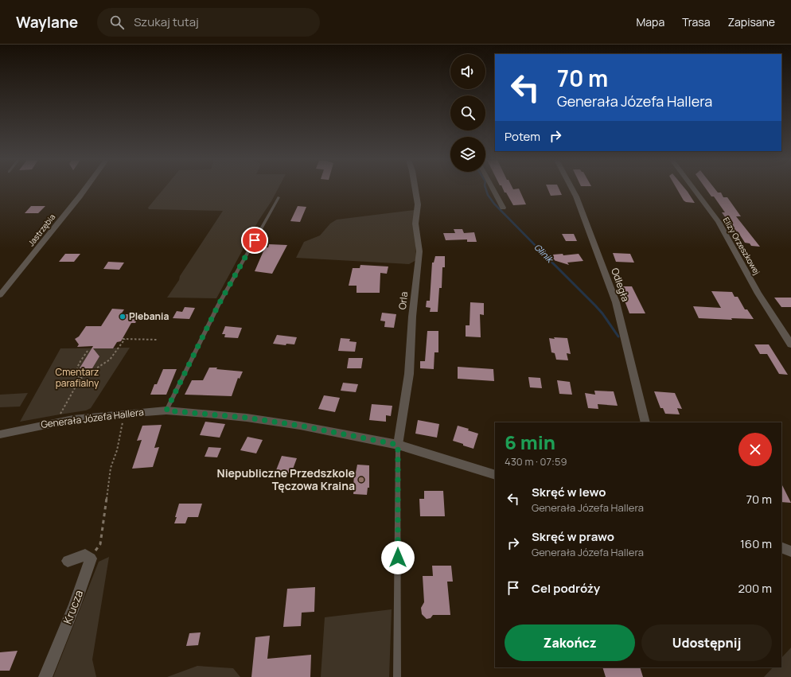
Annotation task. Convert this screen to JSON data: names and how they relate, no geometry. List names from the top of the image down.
{
  "streets": {
    "street": [
      "Jastrzębia",
      "Elizy Orzeszkowej",
      "Odległa",
      "Orla",
      "Generała Józefa Hallera",
      "Krucza"
    ]
  },
  "crossings": [
    ["Orla", "Generała Józefa Hallera"]
  ],
  "water": ["Glinik"],
  "parks": ["Cmentarz parafialny"],
  "places": ["Plebania", "Niepubliczne Przedszkole Tęczowa Kraina"],
  "page": {
    "header": "Waylane",
    "search": "Szukaj tutaj",
    "nav": ["Mapa", "Trasa", "Zapisane"],
    "turn": ["70 m", "Generała Józefa Hallera"],
    "then": "Potem",
    "heading": ["6 min", "430 m · 07:59"],
    "list": [
      {
        "name": "Skręć w lewo",
        "note": "Generała Józefa Hallera",
        "value": "70 m"
      },
      {
        "name": "Skręć w prawo",
        "note": "Generała Józefa Hallera",
        "value": "160 m"
      },
      {
        "name": "Cel podróży",
        "value": "200 m"
      }
    ],
    "buttons": ["Zakończ", "Udostępnij"]
  }
}
